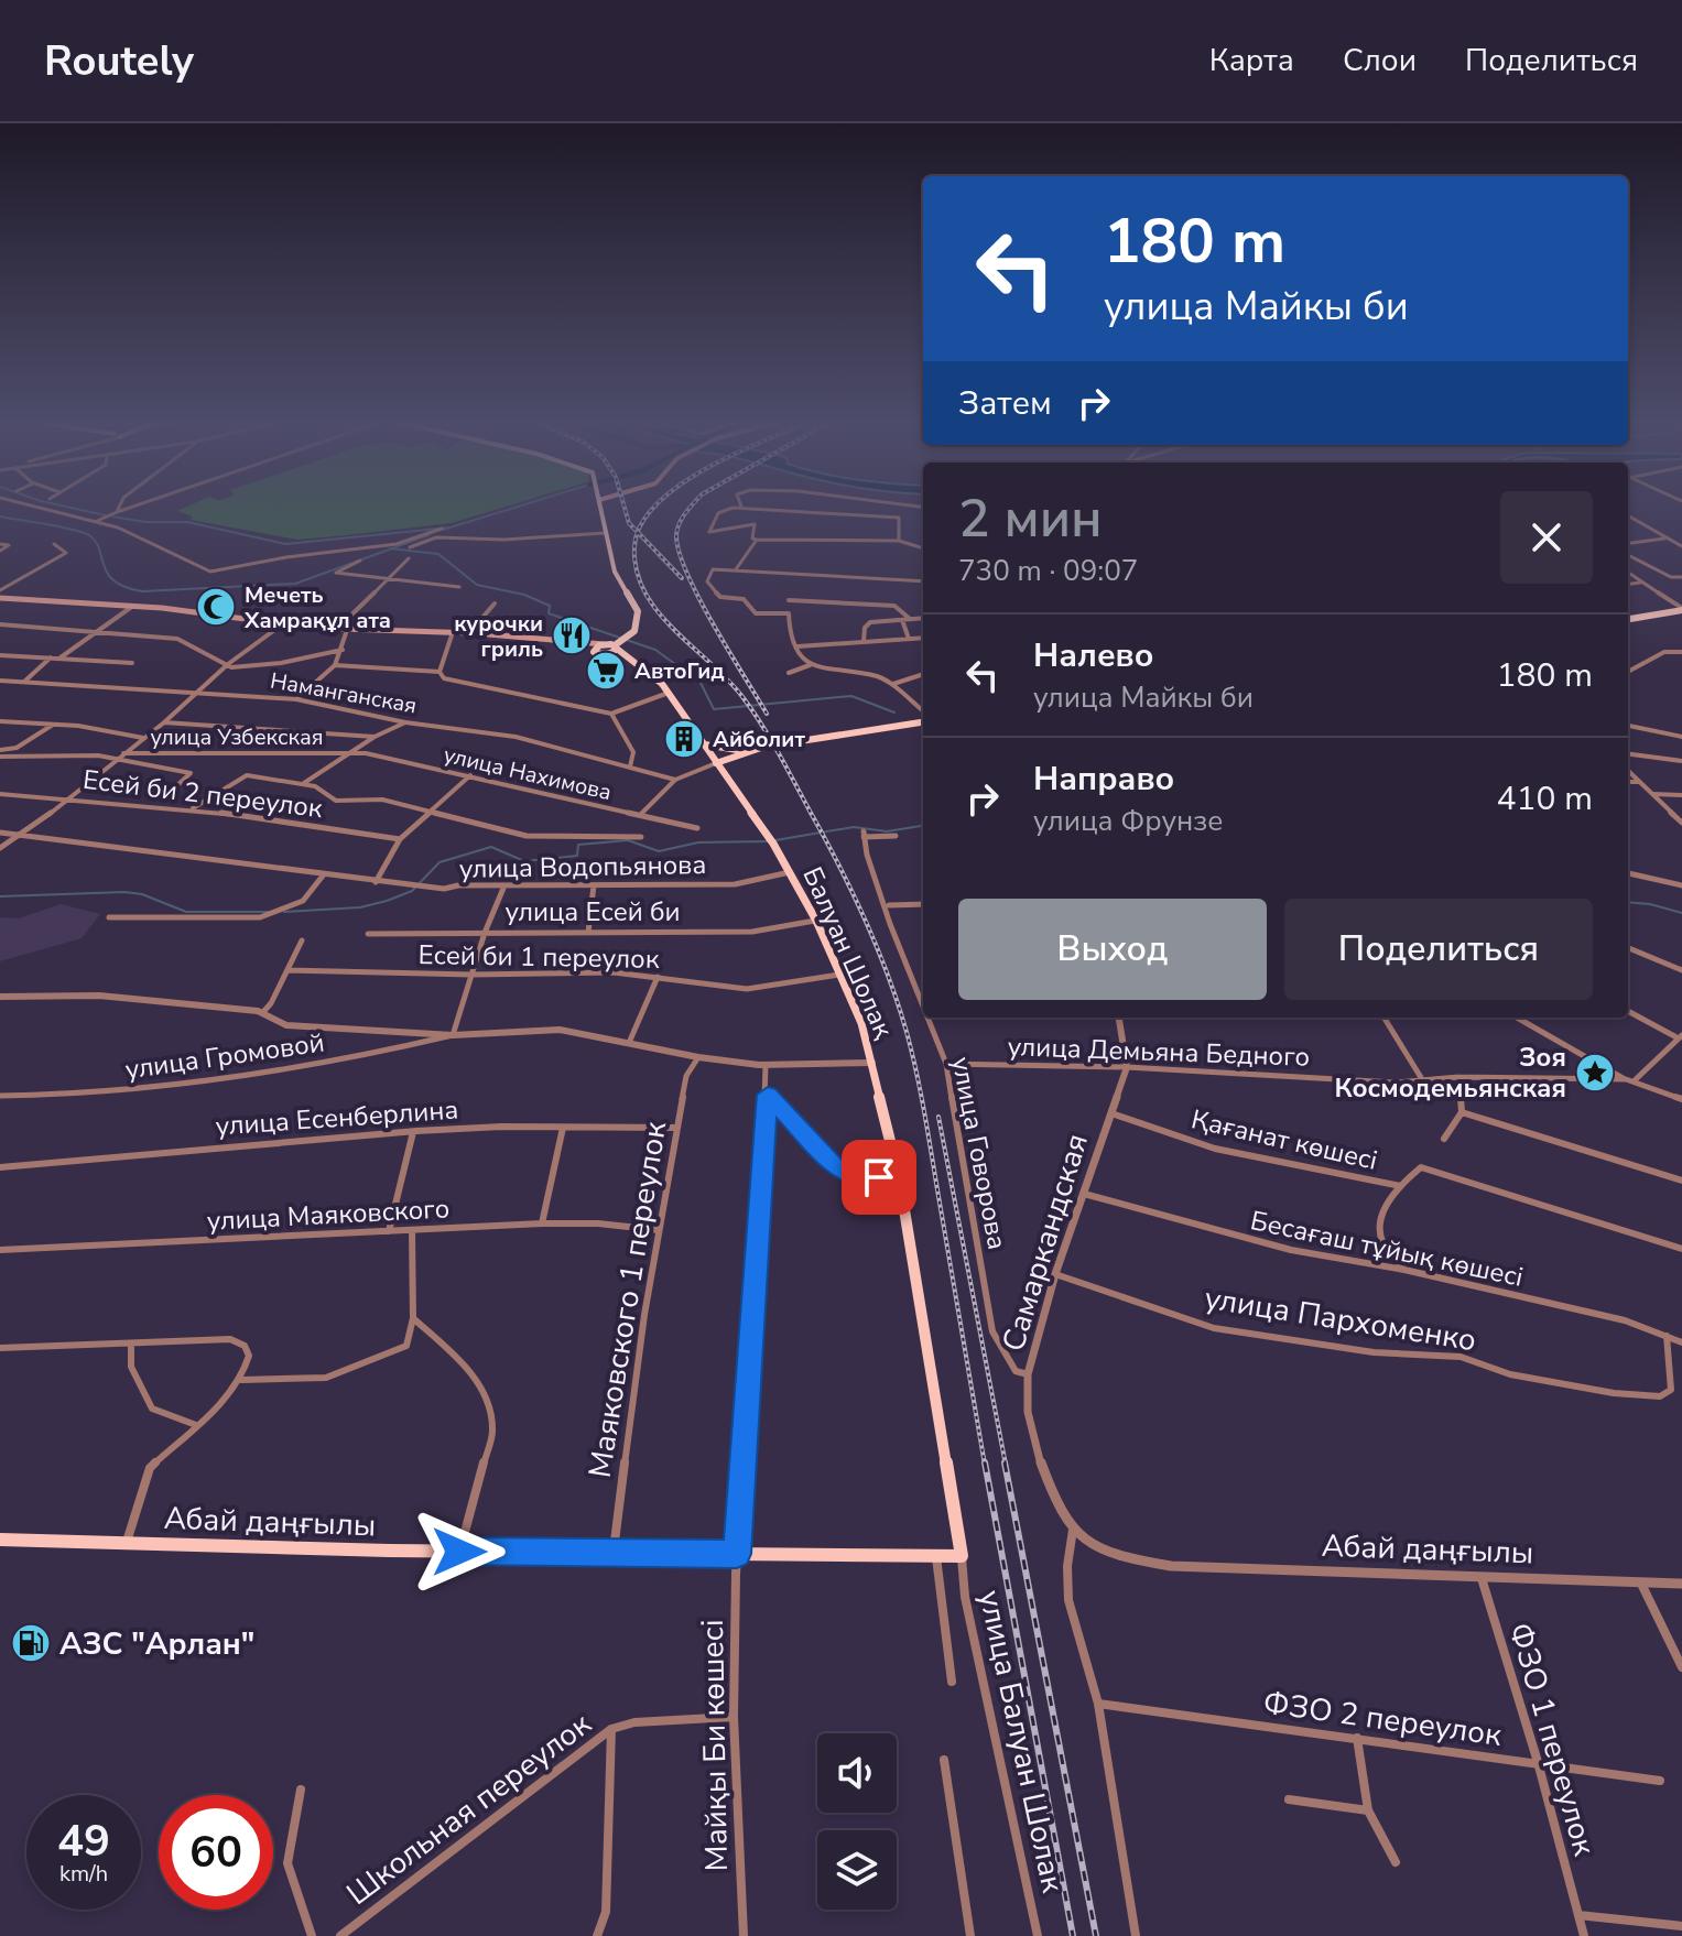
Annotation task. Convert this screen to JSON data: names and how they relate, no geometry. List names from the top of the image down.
{
  "streets": {
    "main road": ["Балуан Шолақ", "Абай даңғылы"],
    "street": [
      "Наманганская",
      "улица Узбекская",
      "улица Нахимова",
      "Есей би 2 переулок",
      "улица Водопьянова",
      "улица Есей би",
      "Есей би 1 переулок",
      "улица Демьяна Бедного",
      "улица Громовой",
      "улица Есенберлина",
      "Қағанат көшесі",
      "улица Говорова",
      "улица Маяковского",
      "Самаркандская",
      "Бесағаш тұйық көшесі",
      "Маяковского 1 переулок",
      "улица Пархоменко",
      "ФЗО 2 переулок",
      "ФЗО 1 переулок",
      "улица Балуан Шолак",
      "Майқы Би көшесі",
      "Школьная переулок"
    ]
  },
  "crossings": [
    ["улица Узбекская", "улица Нахимова"],
    ["улица Водопьянова", "Балуан Шолақ"],
    ["улица Есей би", "Балуан Шолақ"],
    ["Балуан Шолақ", "Есей би 1 переулок"],
    ["Балуан Шолақ", "Абай даңғылы"],
    ["Балуан Шолақ", "улица Балуан Шолак"],
    ["улица Демьяна Бедного", "улица Говорова"],
    ["улица Демьяна Бедного", "Самаркандская"],
    ["улица Есенберлина", "Маяковского 1 переулок"],
    ["Қағанат көшесі", "Самаркандская"],
    ["улица Говорова", "Самаркандская"],
    ["улица Маяковского", "Маяковского 1 переулок"],
    ["Самаркандская", "Бесағаш тұйық көшесі"],
    ["Самаркандская", "улица Пархоменко"],
    ["Самаркандская", "Абай даңғылы"],
    ["Бесағаш тұйық көшесі", "улица Пархоменко"],
    ["Маяковского 1 переулок", "Абай даңғылы"],
    ["Абай даңғылы", "ФЗО 1 переулок"],
    ["Абай даңғылы", "улица Балуан Шолак"],
    ["Абай даңғылы", "Майқы Би көшесі"],
    ["ФЗО 2 переулок", "ФЗО 1 переулок"],
    ["Майқы Би көшесі", "Школьная переулок"]
  ],
  "places": {
    "mosque": ["Мечеть Хамрақұл ата"],
    "restaurant": ["курочки гриль"],
    "supermarket": ["АвтоГид"],
    "building": ["Айболит"],
    "place": ["Зоя Космодемьянская"],
    "fuel station": ["АЗС \"Арлан\""]
  },
  "page": {
    "header": "Routely",
    "nav": ["Карта", "Слои", "Поделиться"],
    "turn": ["180 m", "улица Майкы би"],
    "then": "Затем",
    "heading": ["2 мин", "730 m · 09:07"],
    "list": [
      {
        "name": "Налево",
        "note": "улица Майкы би",
        "value": "180 m"
      },
      {
        "name": "Направо",
        "note": "улица Фрунзе",
        "value": "410 m"
      }
    ],
    "buttons": ["Выход", "Поделиться"],
    "speed": "49 km/h",
    "limit": "60"
  }
}
